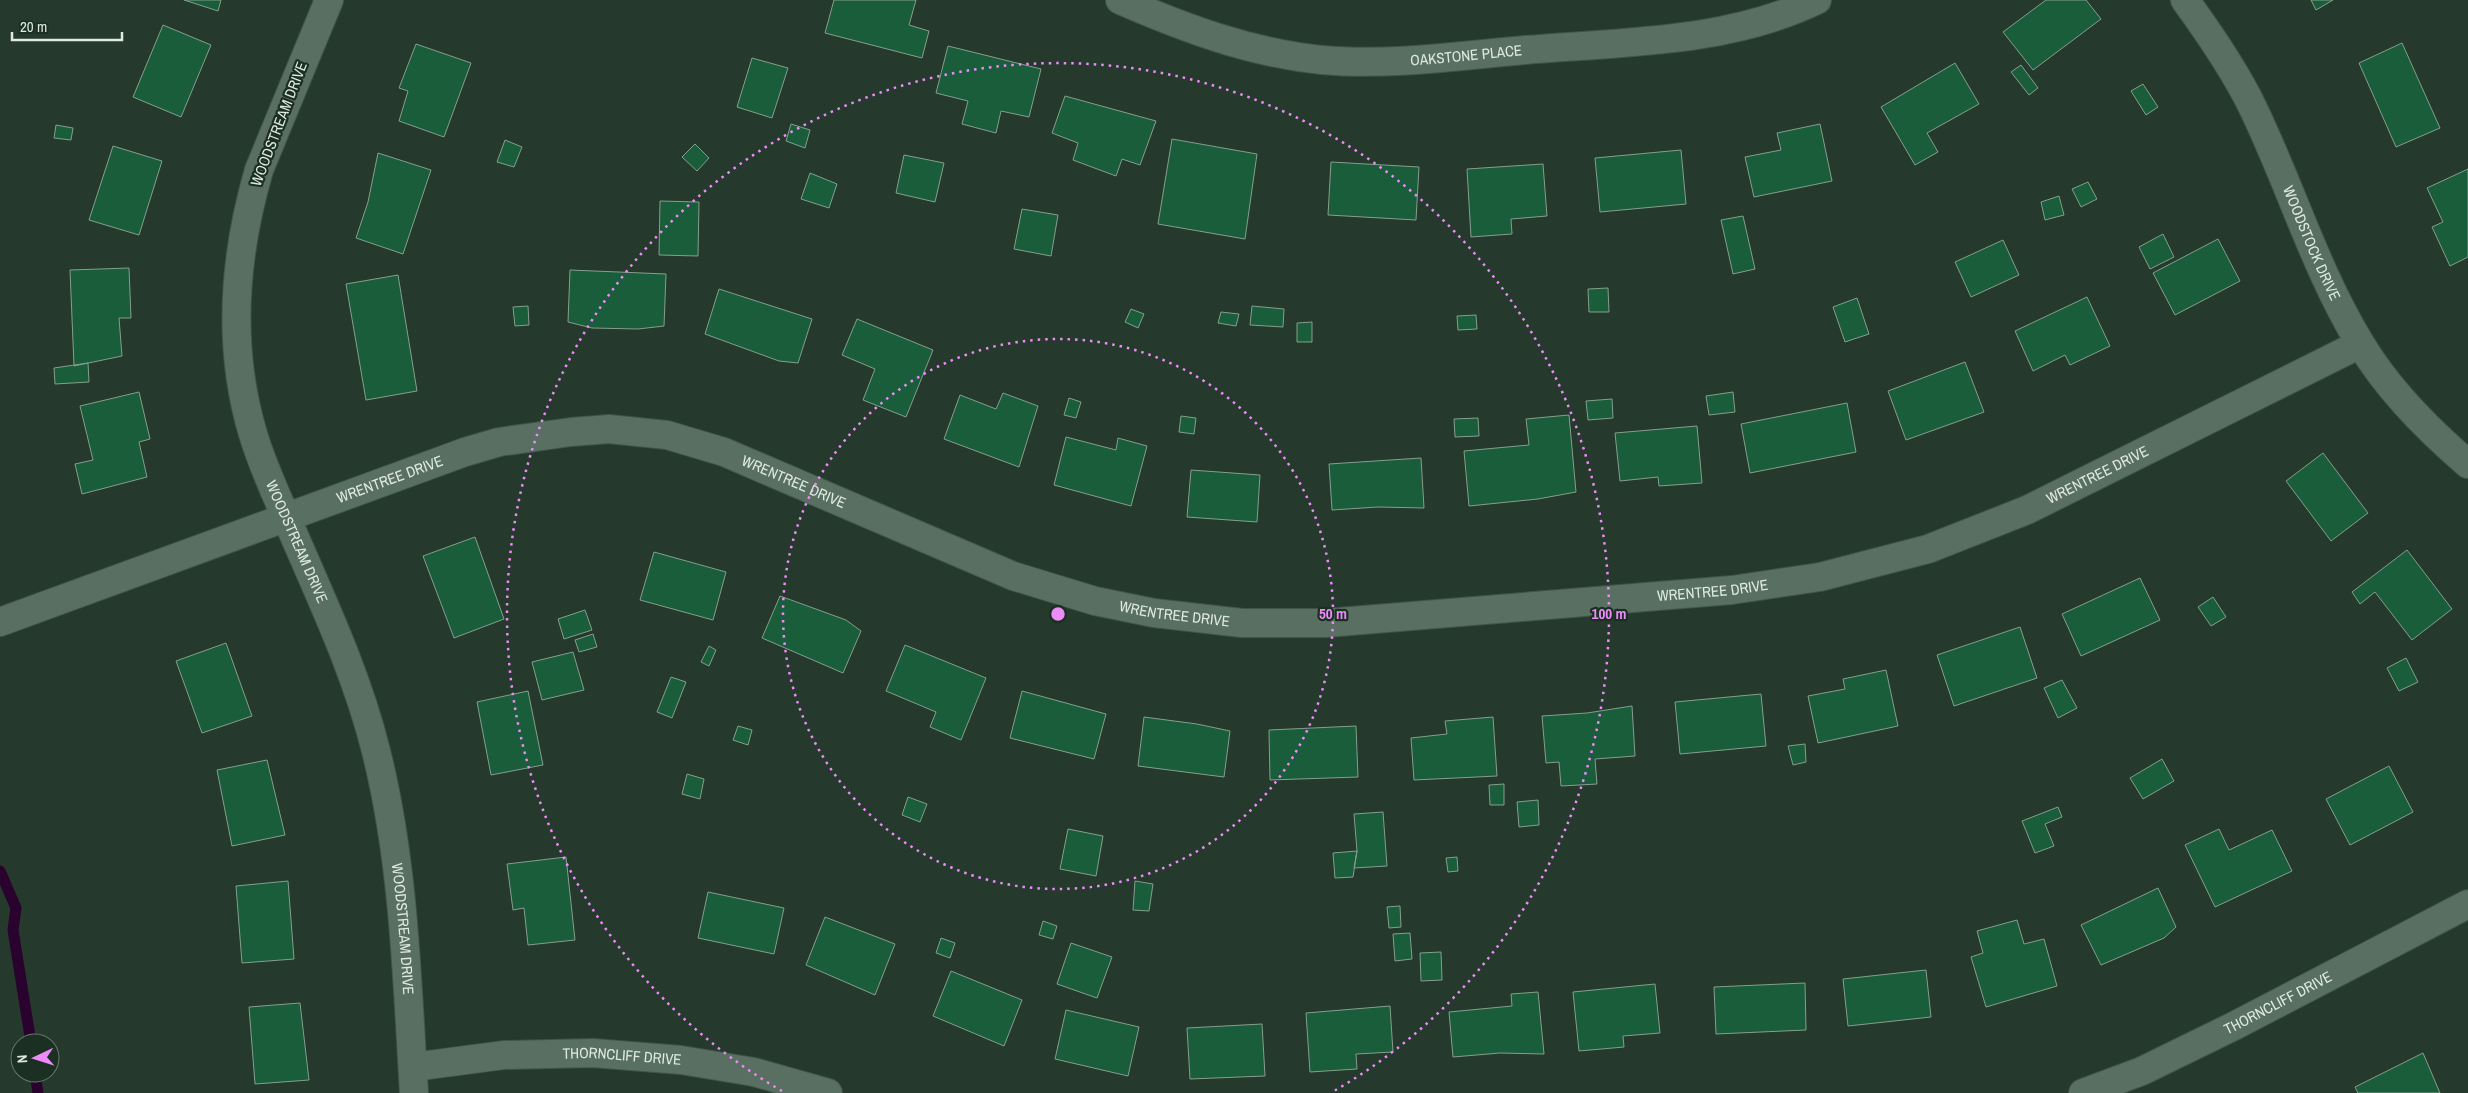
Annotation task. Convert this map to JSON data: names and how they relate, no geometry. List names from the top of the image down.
{
  "streets": {
    "street": [
      "OAKSTONE PLACE",
      "WOODSTREAM DRIVE",
      "WOODSTOCK DRIVE",
      "WRENTREE DRIVE",
      "THORNCLIFF DRIVE"
    ]
  },
  "crossings": [
    ["WOODSTREAM DRIVE", "WRENTREE DRIVE"],
    ["WOODSTREAM DRIVE", "THORNCLIFF DRIVE"],
    ["WOODSTOCK DRIVE", "WRENTREE DRIVE"]
  ],
  "scale_bar": "20 m",
  "north": "left",
  "rings": ["50 m", "100 m"]
}
